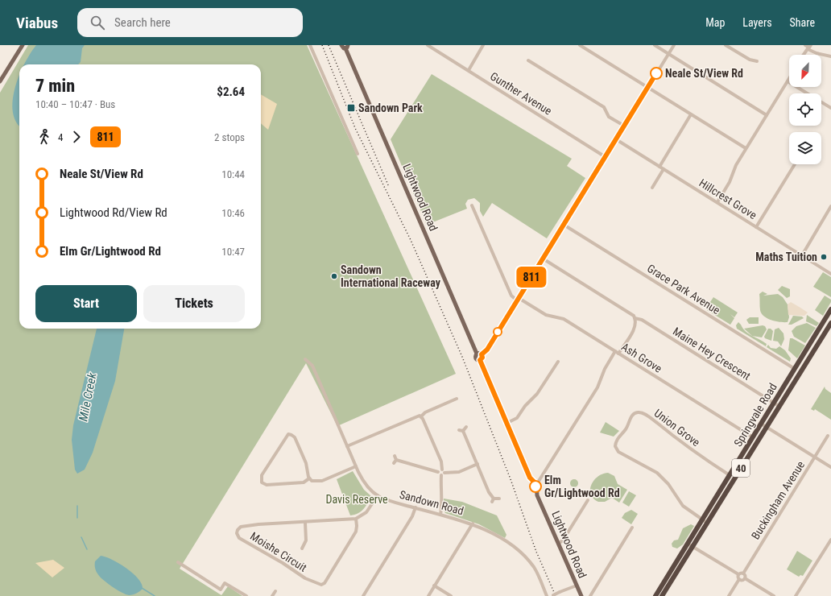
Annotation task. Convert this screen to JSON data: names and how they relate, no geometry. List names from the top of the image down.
{
  "streets": {
    "highway": ["Springvale Road", "40"],
    "main road": ["Lightwood Road"],
    "street": [
      "Gunther Avenue",
      "Hillcrest Grove",
      "Grace Park Avenue",
      "Maine Hey Crescent",
      "Ash Grove",
      "Union Grove",
      "Buckingham Avenue",
      "Sandown Road",
      "Moishe Circuit"
    ]
  },
  "crossings": [
    ["Grace Park Avenue", "Springvale Road"],
    ["Maine Hey Crescent", "Springvale Road"],
    ["Ash Grove", "Springvale Road"],
    ["Springvale Road", "Union Grove"]
  ],
  "water": ["Mile Creek"],
  "parks": ["Davis Reserve"],
  "places": {
    "other": [
      "Neale St/View Rd",
      "Maths Tuition",
      "Sandown International Raceway",
      "Elm Gr/Lightwood Rd"
    ],
    "transit": ["Sandown Park"]
  },
  "lines": ["bus line 811"],
  "north": "bottom left",
  "page": {
    "header": "Viabus",
    "search": "Search here",
    "nav": ["Map", "Layers", "Share"],
    "on_map": "811",
    "heading": ["7 min", "10:40 – 10:47 · Bus", "$2.64"],
    "legs": ["4", "811", "2 stops"],
    "list": [
      {
        "name": "Neale St/View Rd",
        "value": "10:44"
      },
      {
        "name": "Lightwood Rd/View Rd",
        "value": "10:46"
      },
      {
        "name": "Elm Gr/Lightwood Rd",
        "value": "10:47"
      }
    ],
    "buttons": ["Start", "Tickets"]
  }
}
